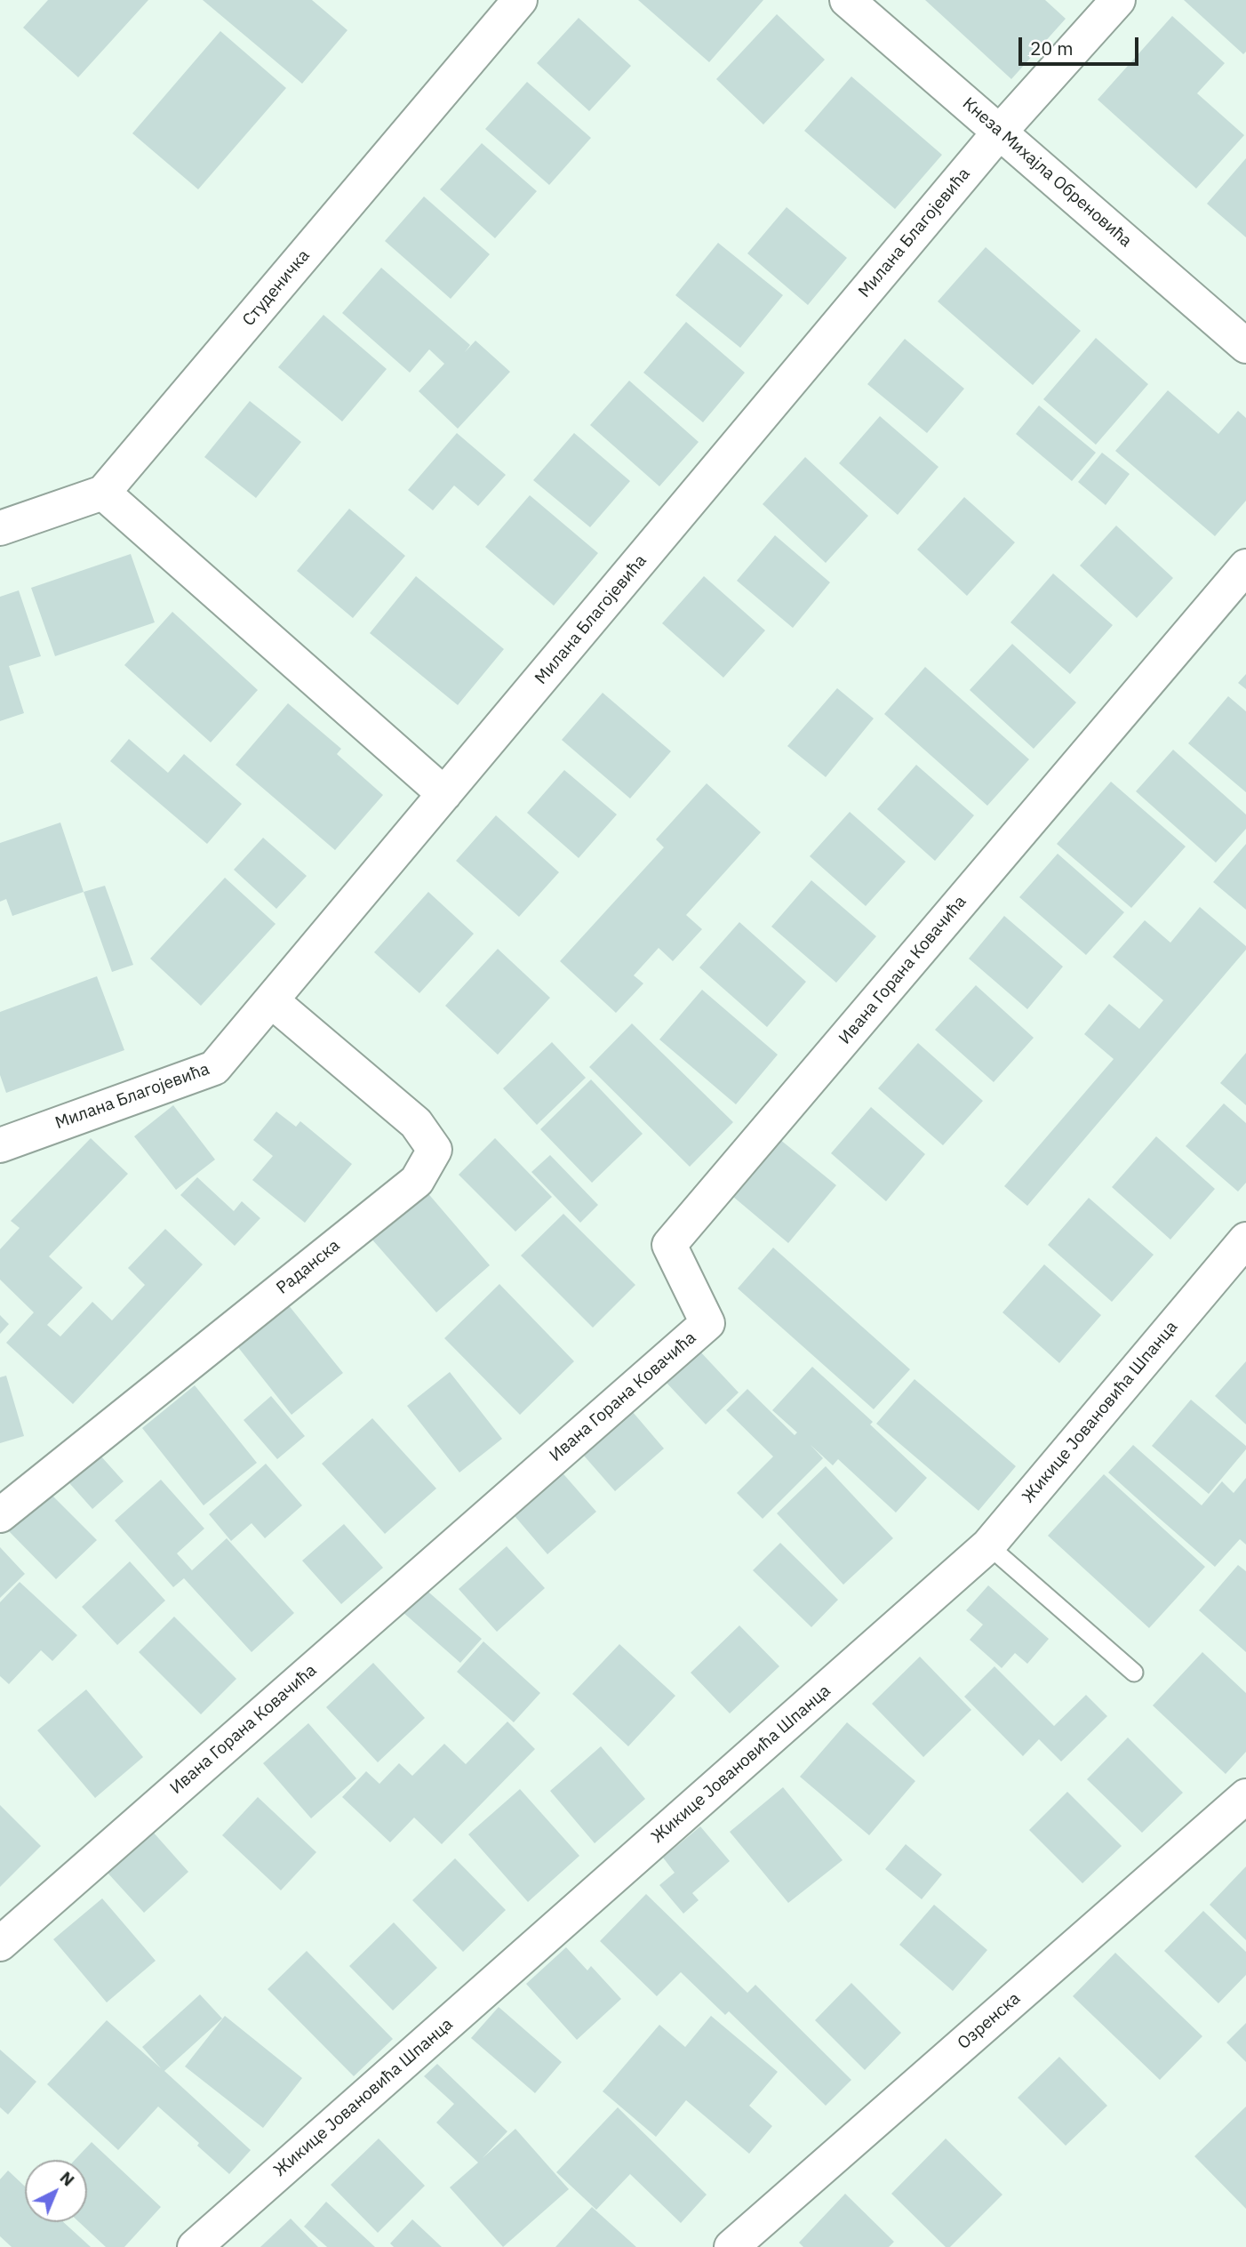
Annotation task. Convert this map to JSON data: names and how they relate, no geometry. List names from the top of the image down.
{
  "streets": {
    "street": [
      "Кнеза Михајла Обреновића",
      "Милана Благојевића",
      "Студеничка",
      "Ивана Горана Ковачића",
      "Раданска",
      "Жикице Јовановића Шпанца",
      "Озренска"
    ]
  },
  "crossings": [
    ["Кнеза Михајла Обреновића", "Милана Благојевића"],
    ["Милана Благојевића", "Раданска"]
  ],
  "scale_bar": "20 m",
  "north": "top right"
}
